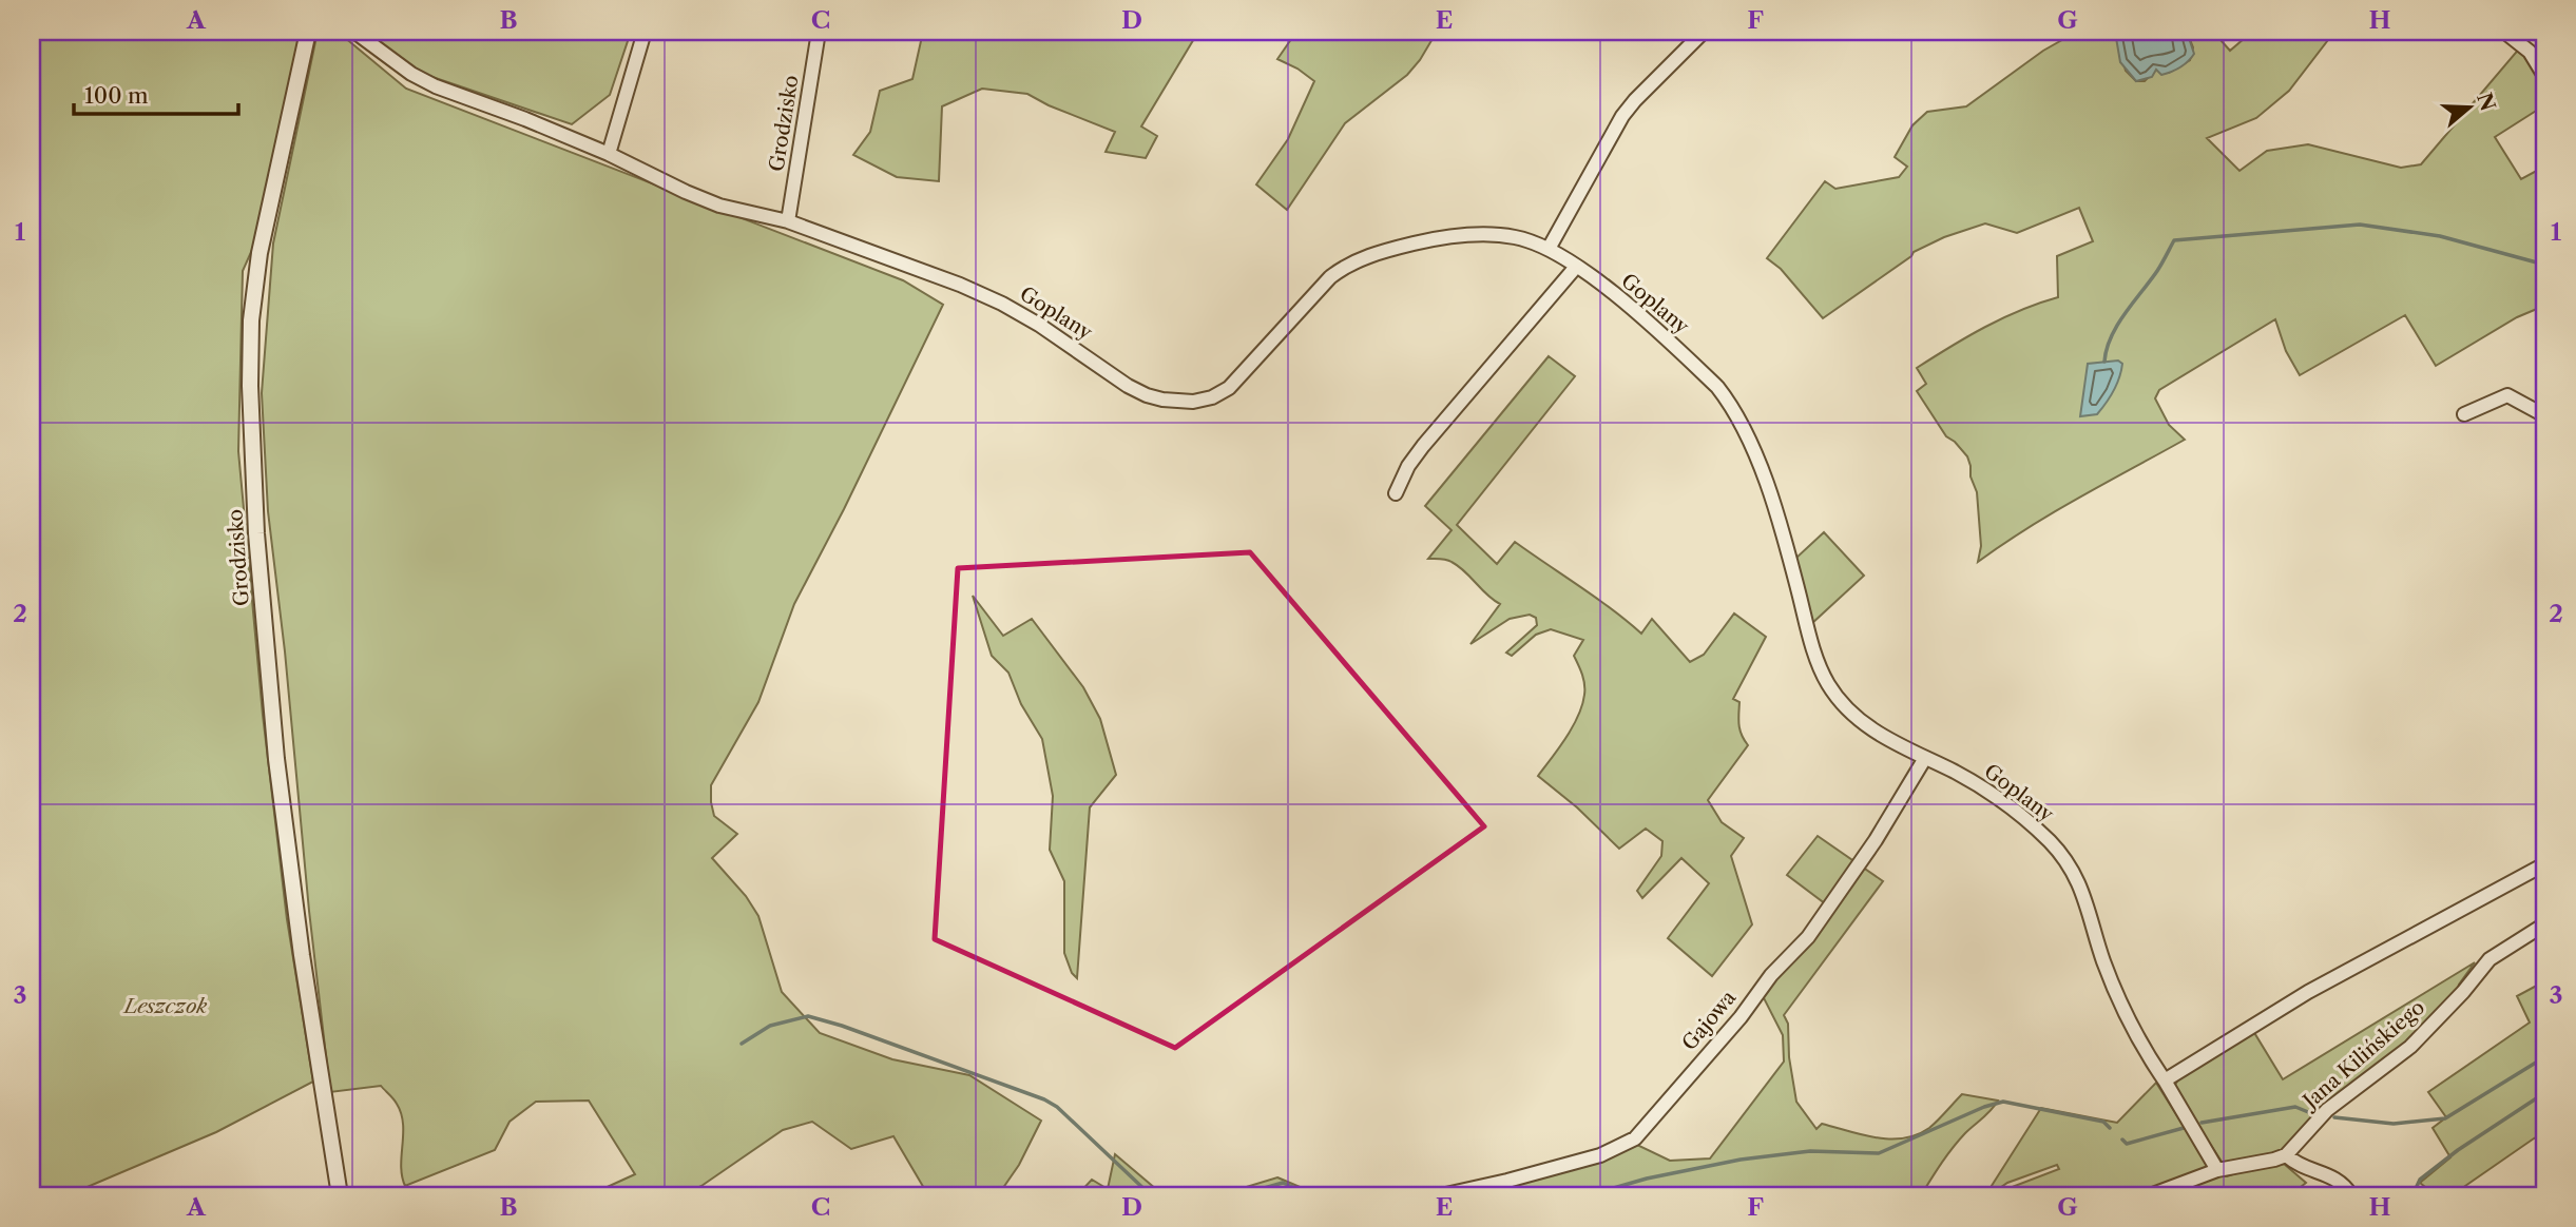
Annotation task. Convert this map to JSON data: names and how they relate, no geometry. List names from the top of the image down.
{
  "streets": {
    "street": [
      "Grodzisko",
      "Goplany",
      "Gajowa",
      "Jana Kilińskiego"
    ]
  },
  "crossings": [
    ["Grodzisko", "Goplany"],
    ["Goplany", "Gajowa"]
  ],
  "parks": ["Leszczok"],
  "scale_bar": "100 m",
  "north": "right",
  "grid": {
    "columns": [
      "A",
      "B",
      "C",
      "D",
      "E",
      "F",
      "G",
      "H"
    ],
    "rows": ["1", "2", "3"]
  }
}
